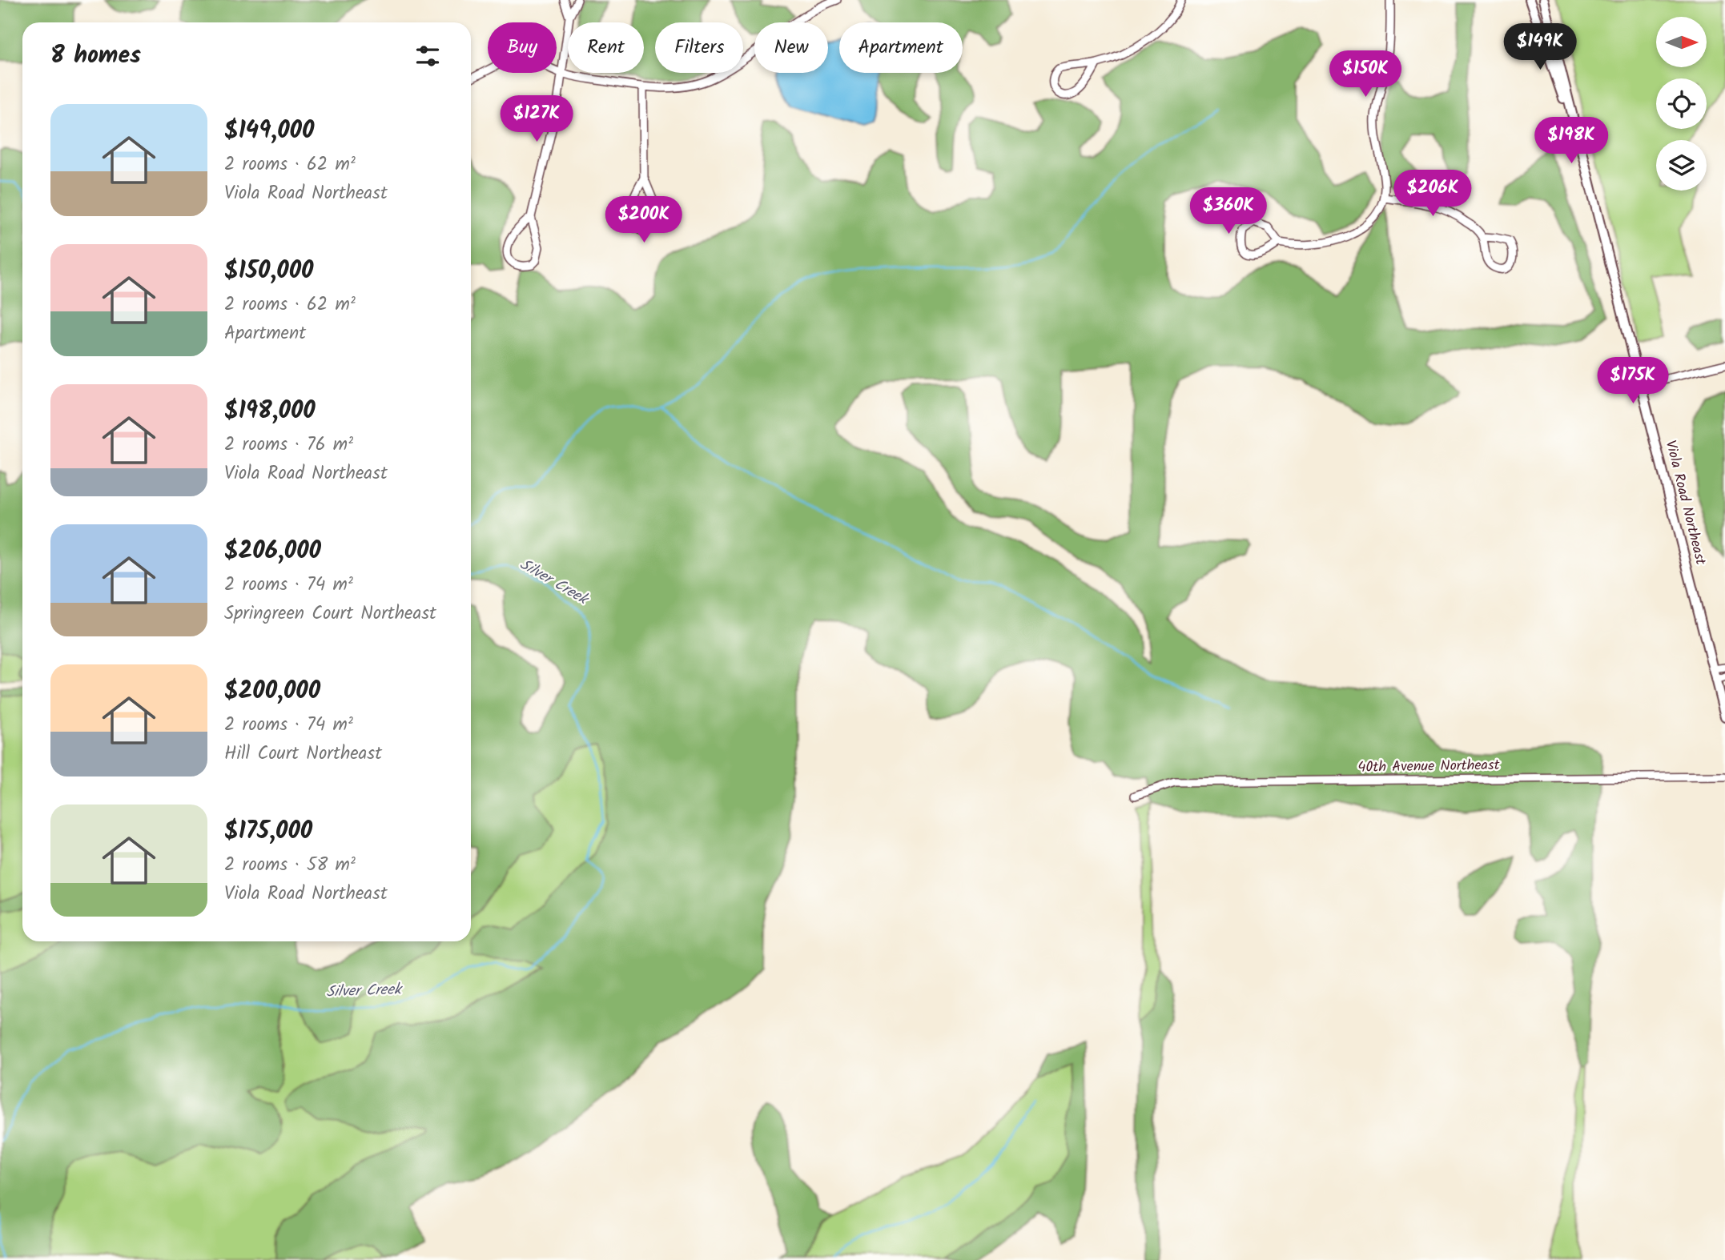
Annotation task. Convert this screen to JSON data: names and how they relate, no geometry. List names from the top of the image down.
{
  "streets": {
    "main road": ["Viola Road Northeast"],
    "street": ["40th Avenue Northeast"]
  },
  "water": ["Silver Creek"],
  "north": "right",
  "page": {
    "chip": [
      "Buy",
      "Rent",
      "Filters",
      "New",
      "Apartment"
    ],
    "heading": "8 homes",
    "price": [
      "$149K",
      "$150K",
      "$127K",
      "$198K",
      "$206K",
      "$360K",
      "$200K",
      "$175K"
    ],
    "list": [
      {
        "name": "$149,000",
        "note": "2 rooms · 62 m² · Viola Road Northeast"
      },
      {
        "name": "$150,000",
        "note": "2 rooms · 62 m² · Apartment"
      },
      {
        "name": "$198,000",
        "note": "2 rooms · 76 m² · Viola Road Northeast"
      },
      {
        "name": "$206,000",
        "note": "2 rooms · 74 m² · Springreen Court Northeast"
      },
      {
        "name": "$200,000",
        "note": "2 rooms · 74 m² · Hill Court Northeast"
      },
      {
        "name": "$175,000",
        "note": "2 rooms · 58 m² · Viola Road Northeast"
      }
    ]
  }
}
